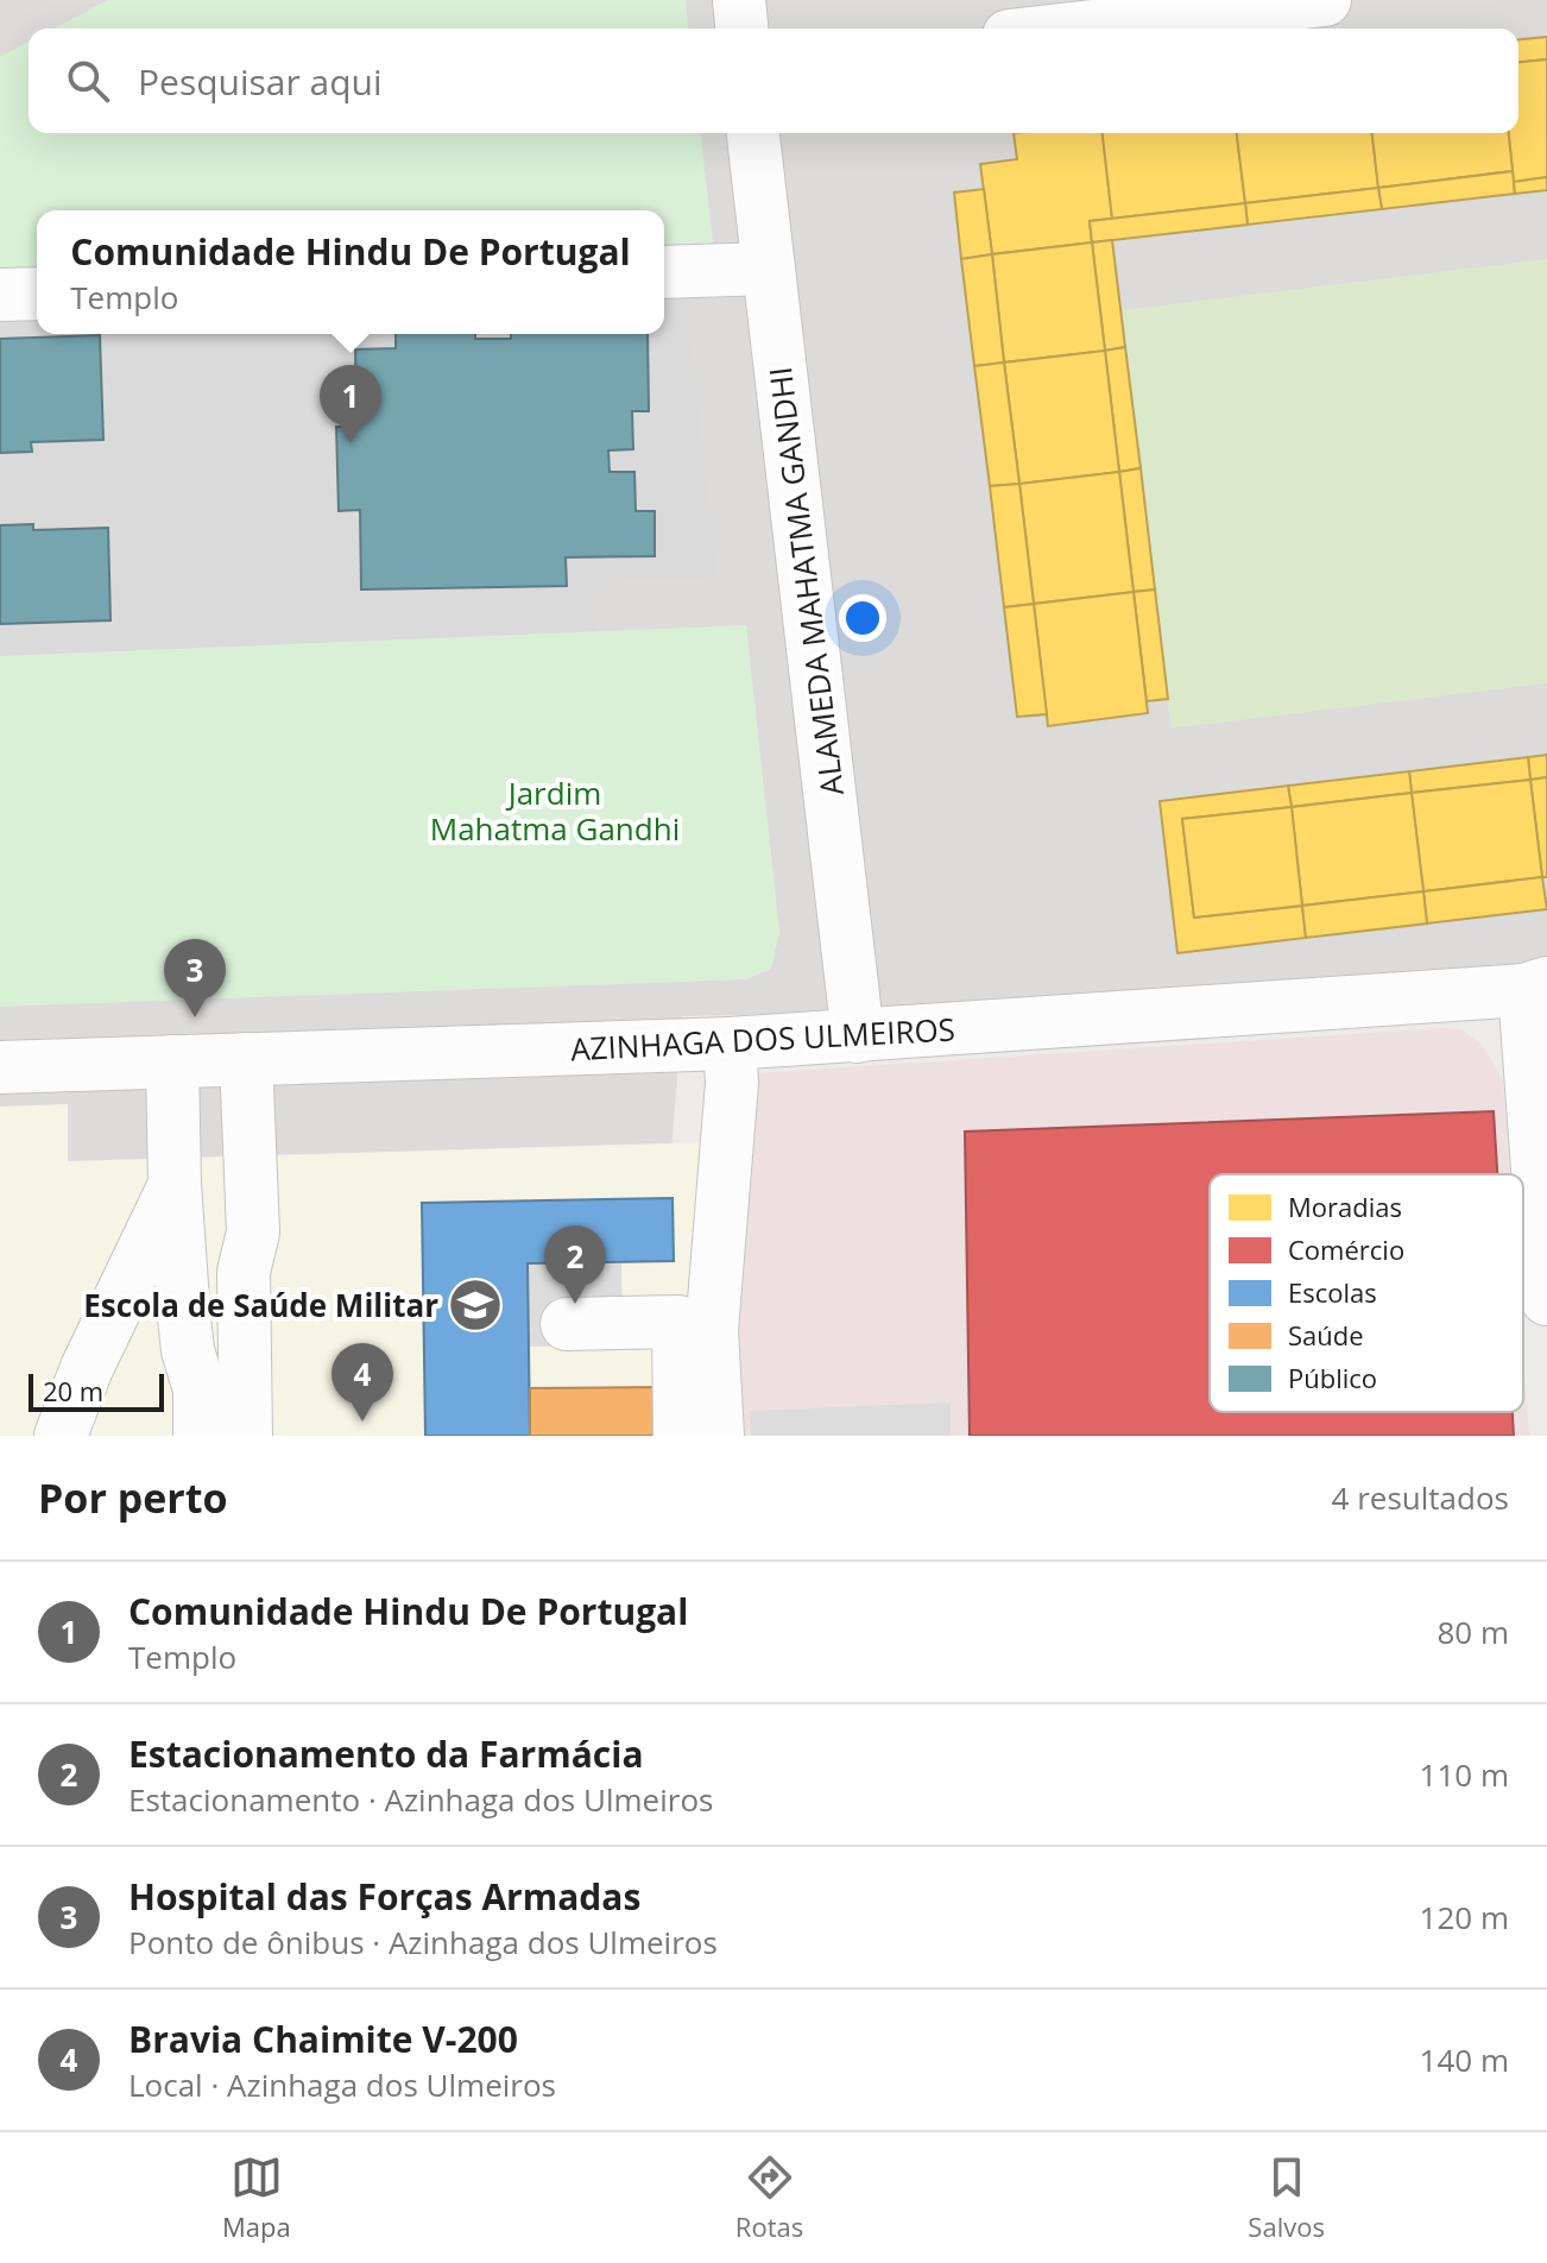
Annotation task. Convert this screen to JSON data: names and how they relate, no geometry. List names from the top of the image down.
{
  "streets": {
    "street": ["ALAMEDA MAHATMA GANDHI", "AZINHAGA DOS ULMEIROS"]
  },
  "crossings": [
    ["ALAMEDA MAHATMA GANDHI", "AZINHAGA DOS ULMEIROS"]
  ],
  "parks": ["Jardim Mahatma Gandhi"],
  "places": {
    "school or university": ["Escola de Saúde Militar"]
  },
  "legend": [
    "Moradias",
    "Comércio",
    "Escolas",
    "Saúde",
    "Público"
  ],
  "scale_bar": "20 m",
  "page": {
    "search": "Pesquisar aqui",
    "popup": ["Comunidade Hindu De Portugal", "Templo"],
    "pins": [
      "1",
      "3",
      "2",
      "4"
    ],
    "scale": "20 m",
    "heading": ["Por perto", "4 resultados"],
    "list": [
      {
        "mark": "1",
        "name": "Comunidade Hindu De Portugal",
        "note": "Templo",
        "value": "80 m"
      },
      {
        "mark": "2",
        "name": "Estacionamento da Farmácia",
        "note": "Estacionamento · Azinhaga dos Ulmeiros",
        "value": "110 m"
      },
      {
        "mark": "3",
        "name": "Hospital das Forças Armadas",
        "note": "Ponto de ônibus · Azinhaga dos Ulmeiros",
        "value": "120 m"
      },
      {
        "mark": "4",
        "name": "Bravia Chaimite V-200",
        "note": "Local · Azinhaga dos Ulmeiros",
        "value": "140 m"
      }
    ],
    "nav": ["Mapa", "Rotas", "Salvos"]
  }
}
